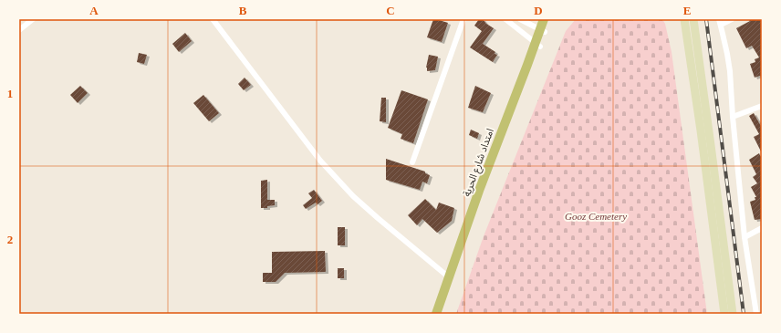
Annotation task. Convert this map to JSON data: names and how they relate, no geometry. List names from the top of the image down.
{
  "streets": {
    "main road": ["امتداد شارع الحرية"]
  },
  "parks": ["Gooz Cemetery"],
  "grid": {
    "columns": [
      "A",
      "B",
      "C",
      "D",
      "E"
    ],
    "rows": ["1", "2"]
  }
}
